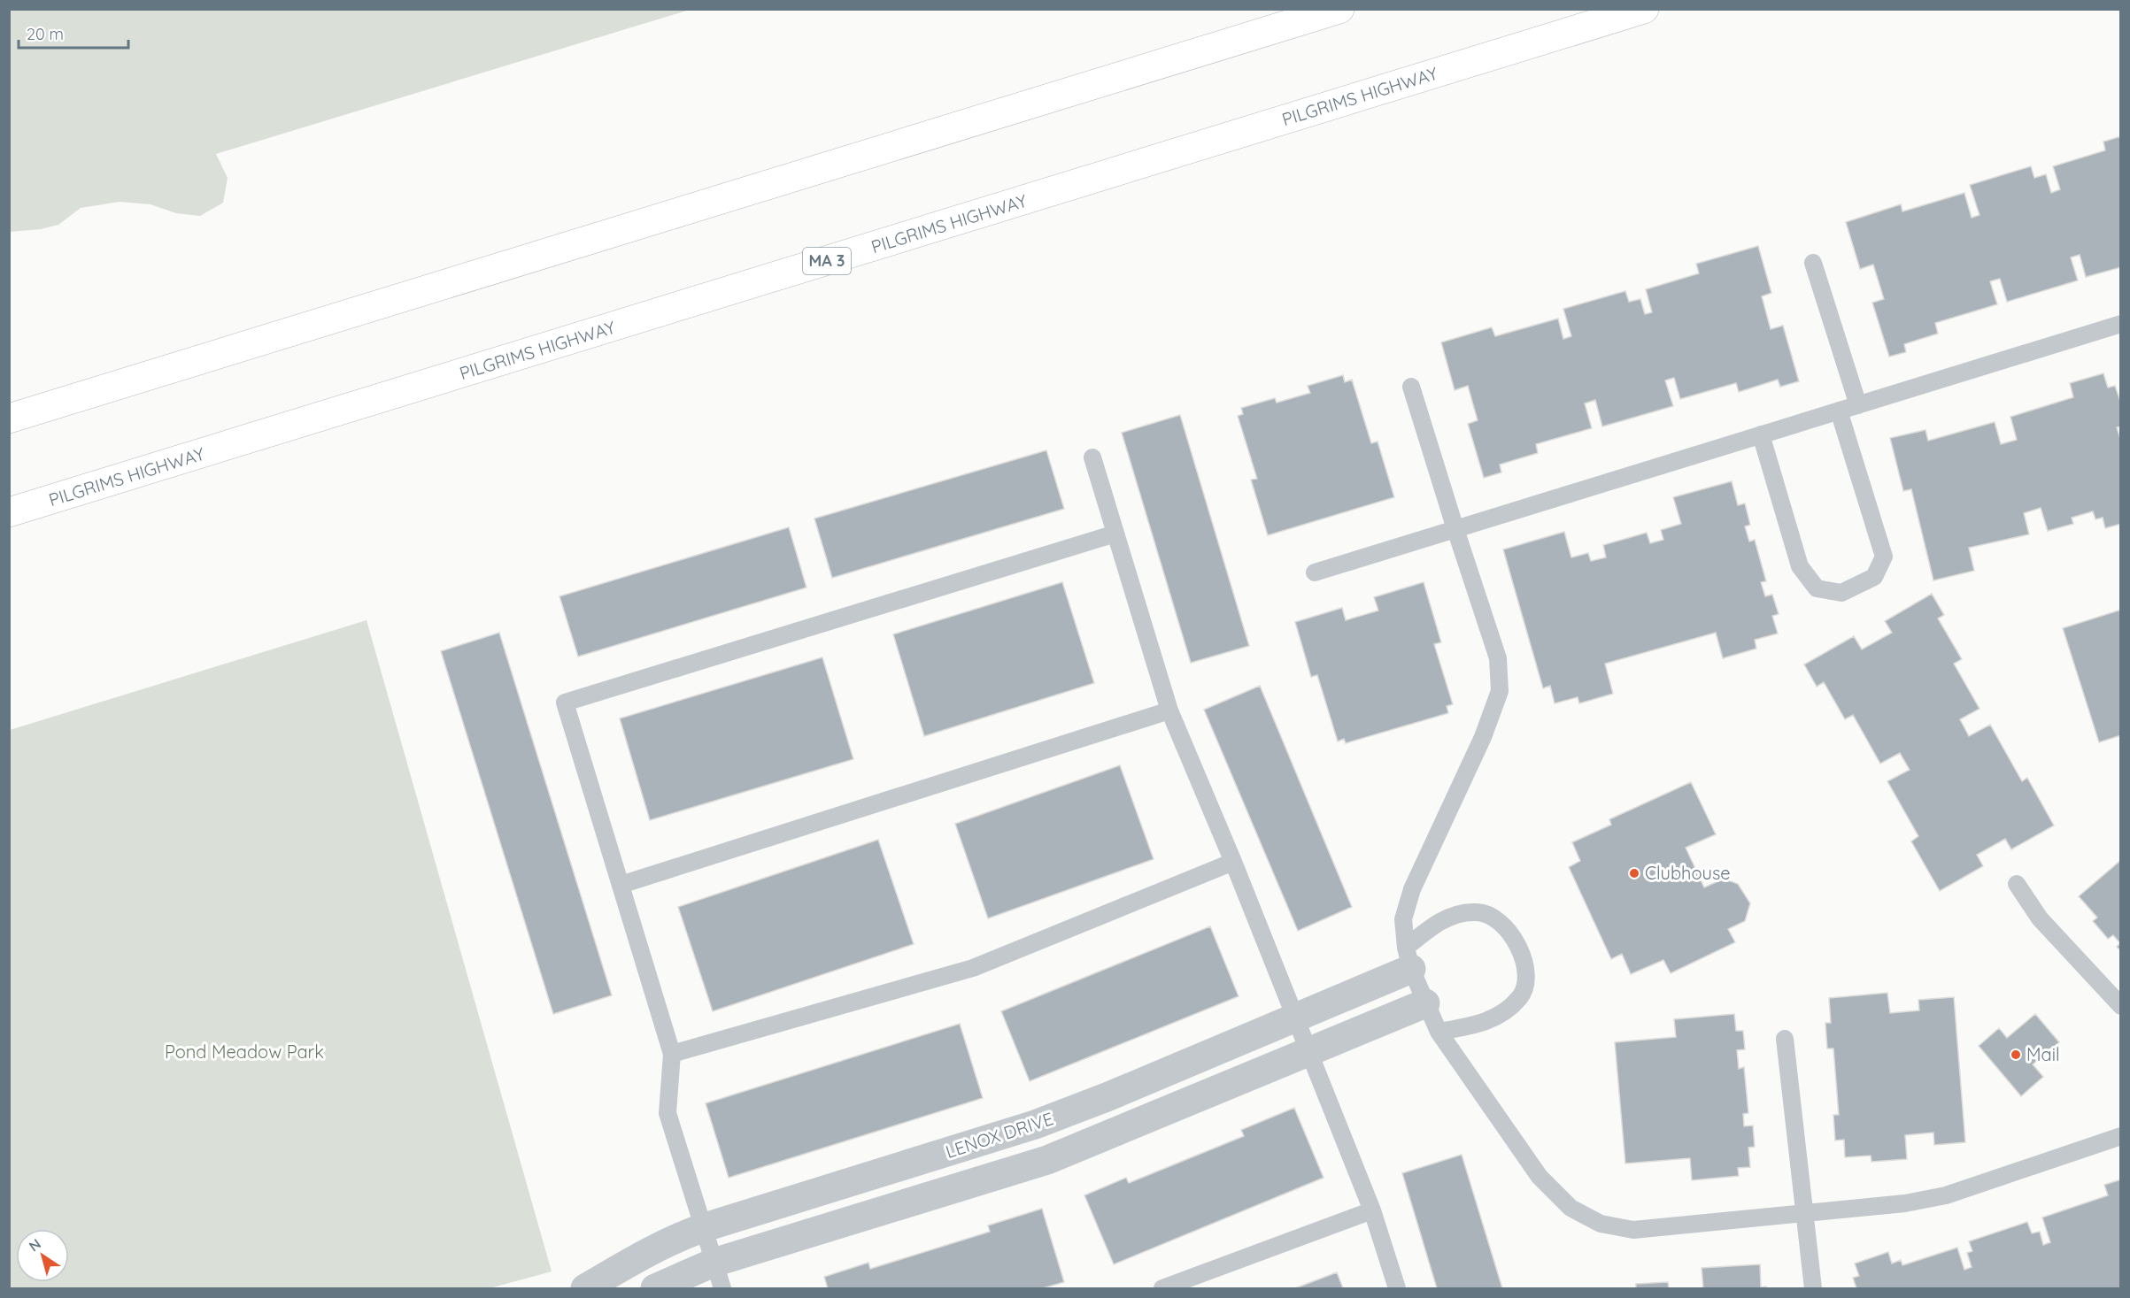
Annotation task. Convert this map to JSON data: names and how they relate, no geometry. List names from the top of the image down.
{
  "streets": {
    "highway": ["PILGRIMS HIGHWAY", "MA 3"],
    "street": ["LENOX DRIVE"]
  },
  "parks": ["Pond Meadow Park"],
  "places": ["Clubhouse", "Mail"],
  "scale_bar": "20 m",
  "north": "top left"
}
